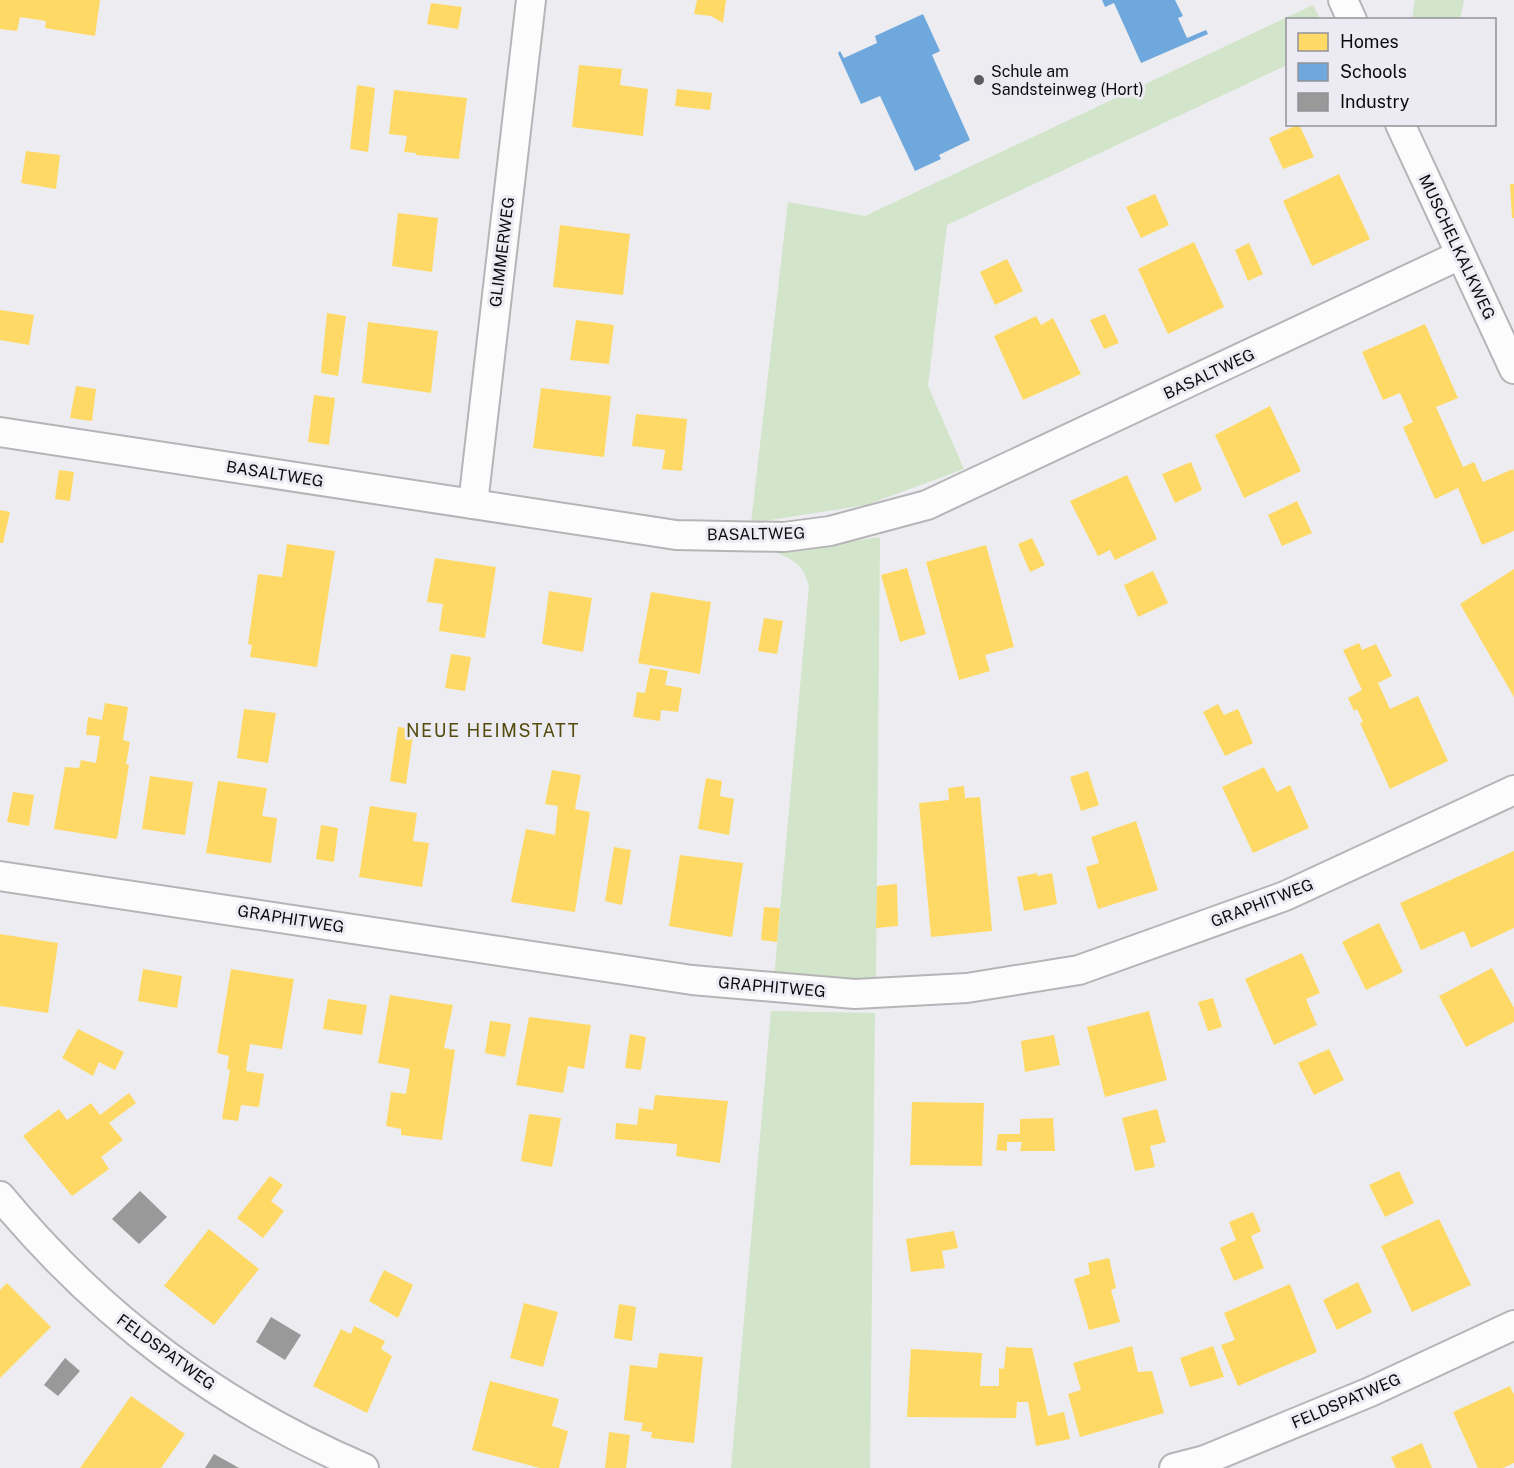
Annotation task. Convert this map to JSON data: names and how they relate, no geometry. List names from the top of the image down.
{
  "streets": {
    "street": [
      "MUSCHELKALKWEG",
      "GLIMMERWEG",
      "BASALTWEG",
      "GRAPHITWEG",
      "FELDSPATWEG"
    ]
  },
  "crossings": [
    ["MUSCHELKALKWEG", "BASALTWEG"],
    ["GLIMMERWEG", "BASALTWEG"]
  ],
  "districts": ["NEUE HEIMSTATT"],
  "places": ["Schule am Sandsteinweg (Hort)"],
  "legend": ["Homes", "Schools", "Industry"]
}
